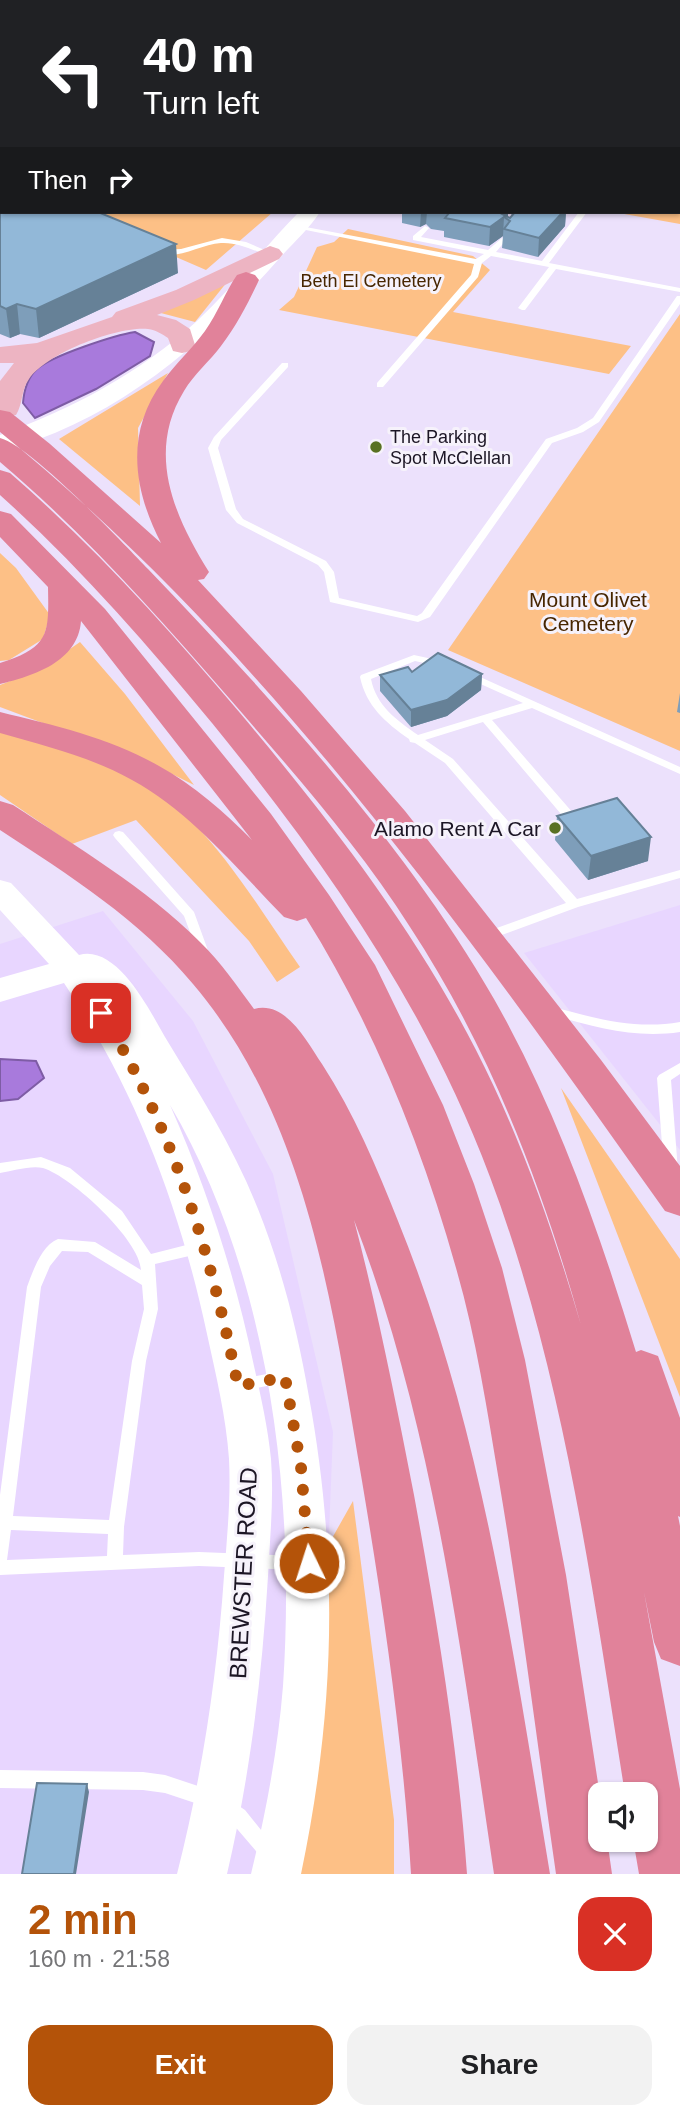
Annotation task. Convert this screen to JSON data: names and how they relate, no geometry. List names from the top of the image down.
{
  "streets": {
    "street": ["BREWSTER ROAD"]
  },
  "parks": ["Beth El Cemetery", "Mount Olivet Cemetery"],
  "places": ["The Parking Spot McClellan", "Alamo Rent A Car"],
  "page": {
    "turn": ["40 m", "Turn left"],
    "then": "Then",
    "heading": ["2 min", "160 m · 21:58"],
    "buttons": ["Exit", "Share"]
  }
}
